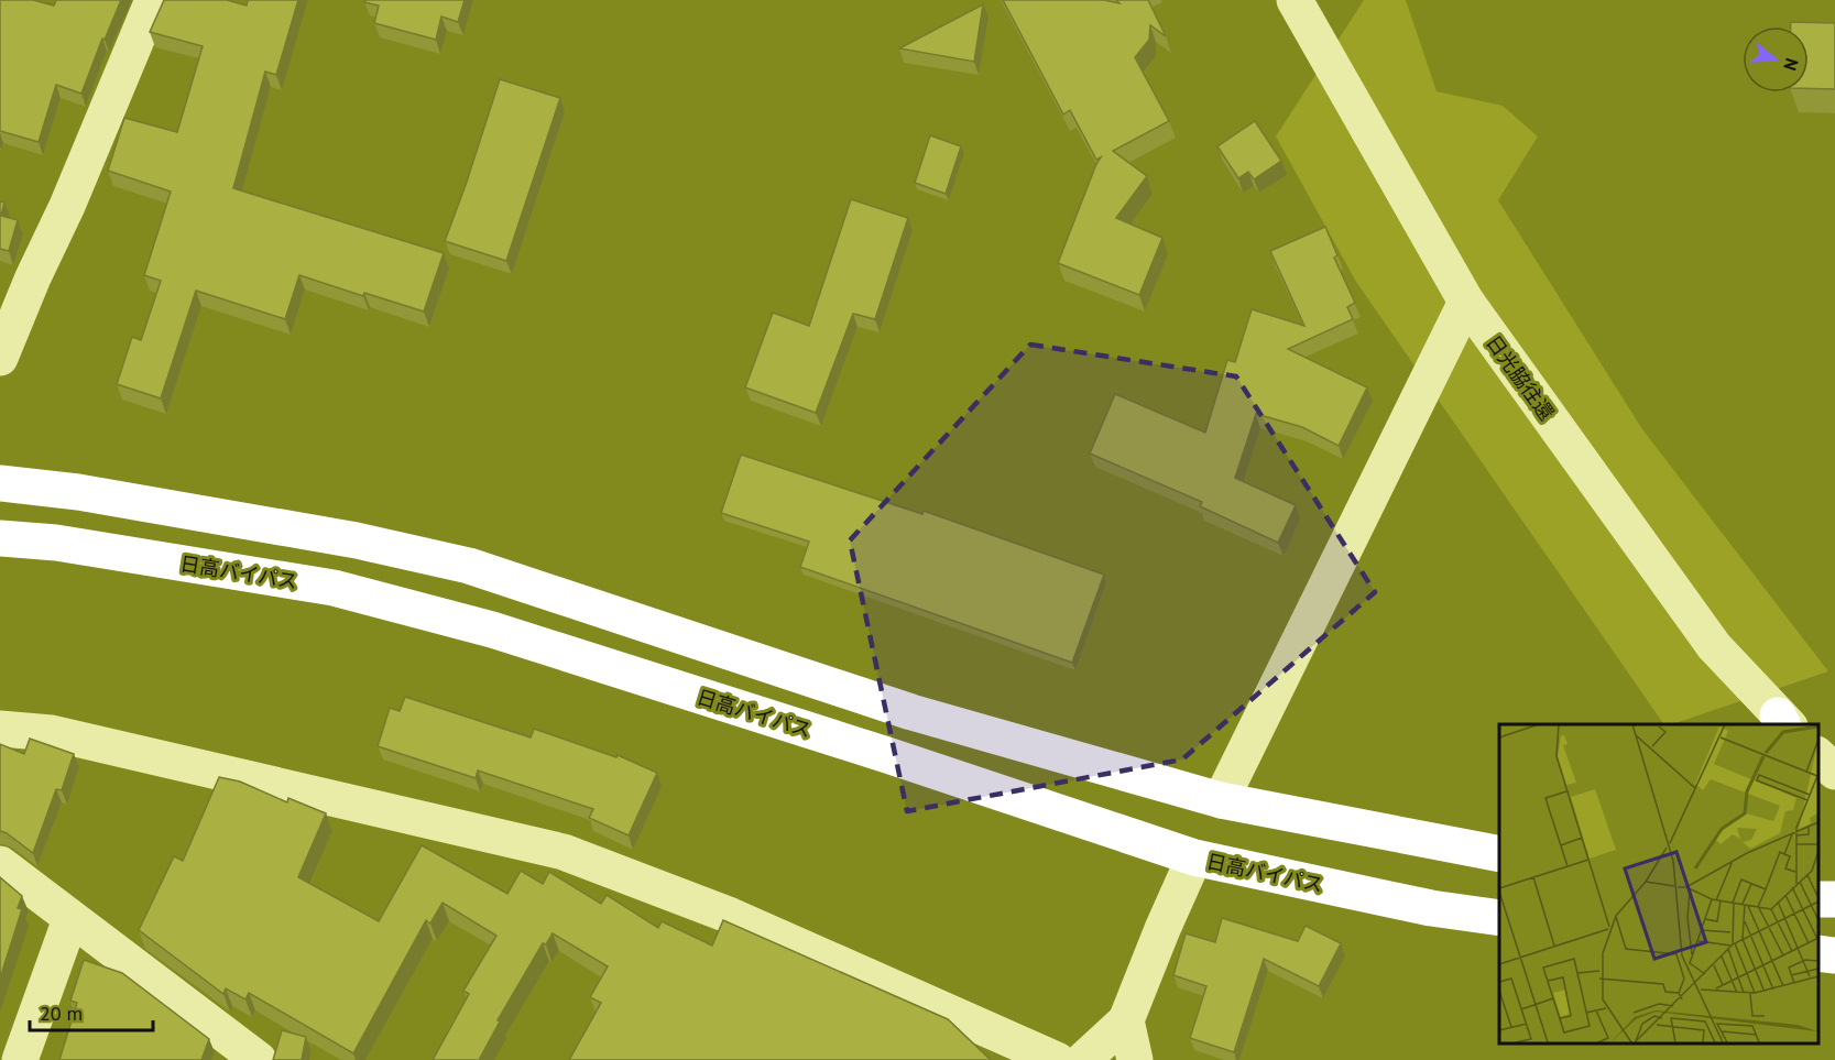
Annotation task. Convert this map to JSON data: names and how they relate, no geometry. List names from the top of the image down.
{
  "streets": {
    "highway": ["日高バイパス"],
    "street": ["日光脇往還"]
  },
  "scale_bar": "20 m",
  "north": "right"
}
